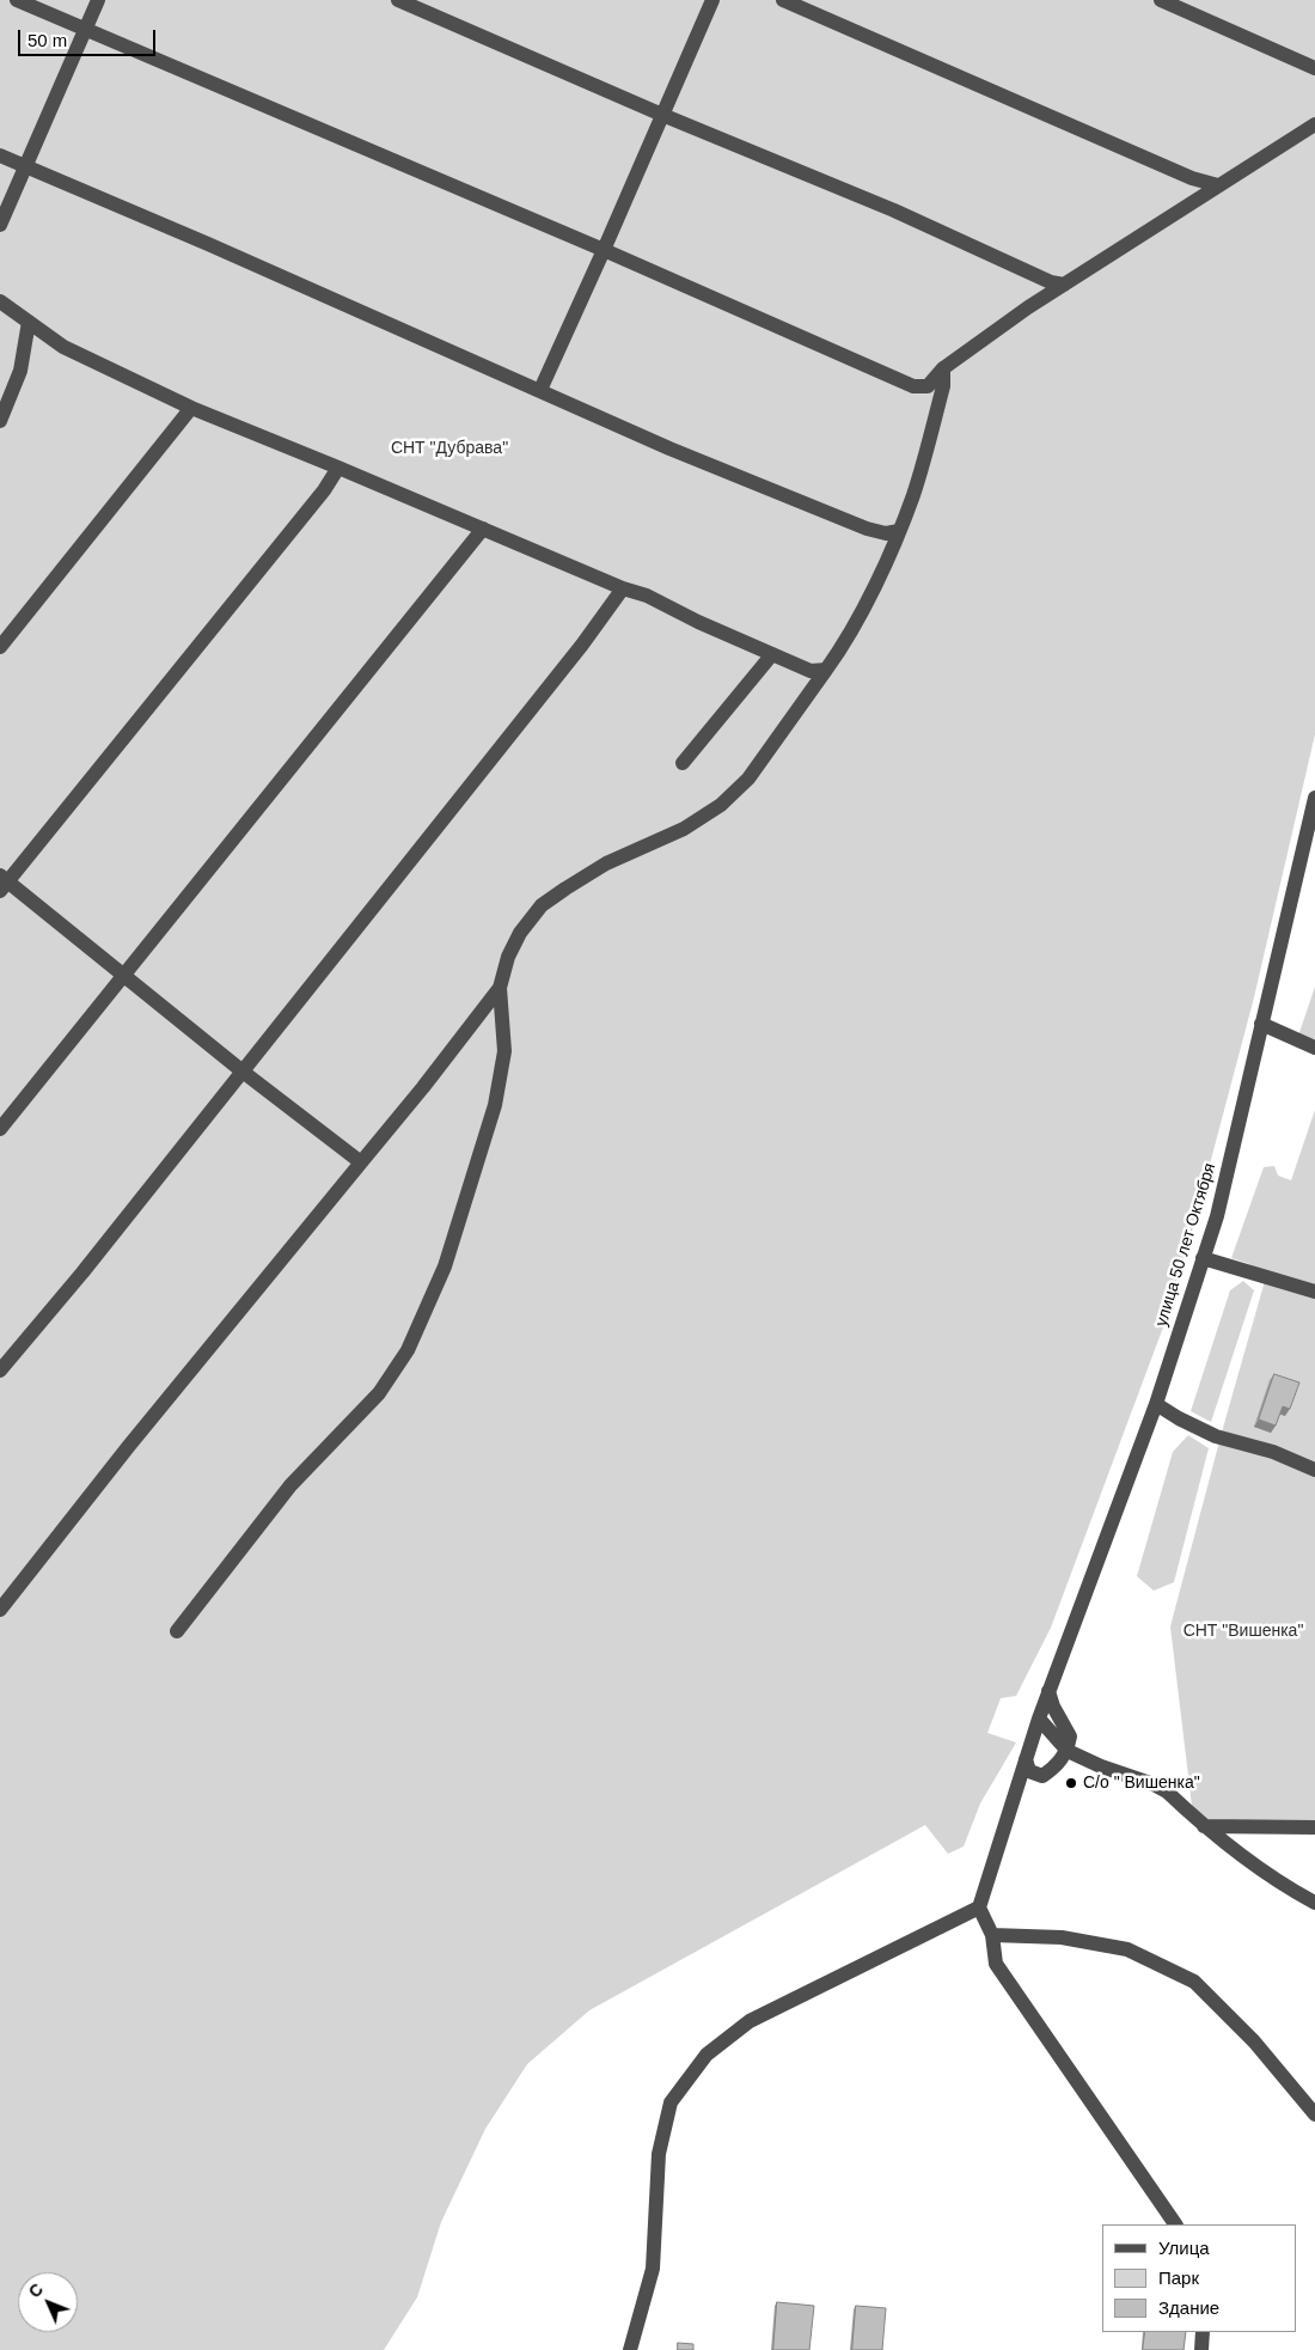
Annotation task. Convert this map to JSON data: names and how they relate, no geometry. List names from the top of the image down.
{
  "streets": {
    "street": ["улица 50 лет Октября"]
  },
  "parks": ["СНТ \"Дубрава\"", "СНТ \"Вишенка\""],
  "places": ["С/о \" Вишенка\""],
  "legend": ["Улица", "Парк", "Здание"],
  "scale_bar": "50 m",
  "north": "top left"
}
